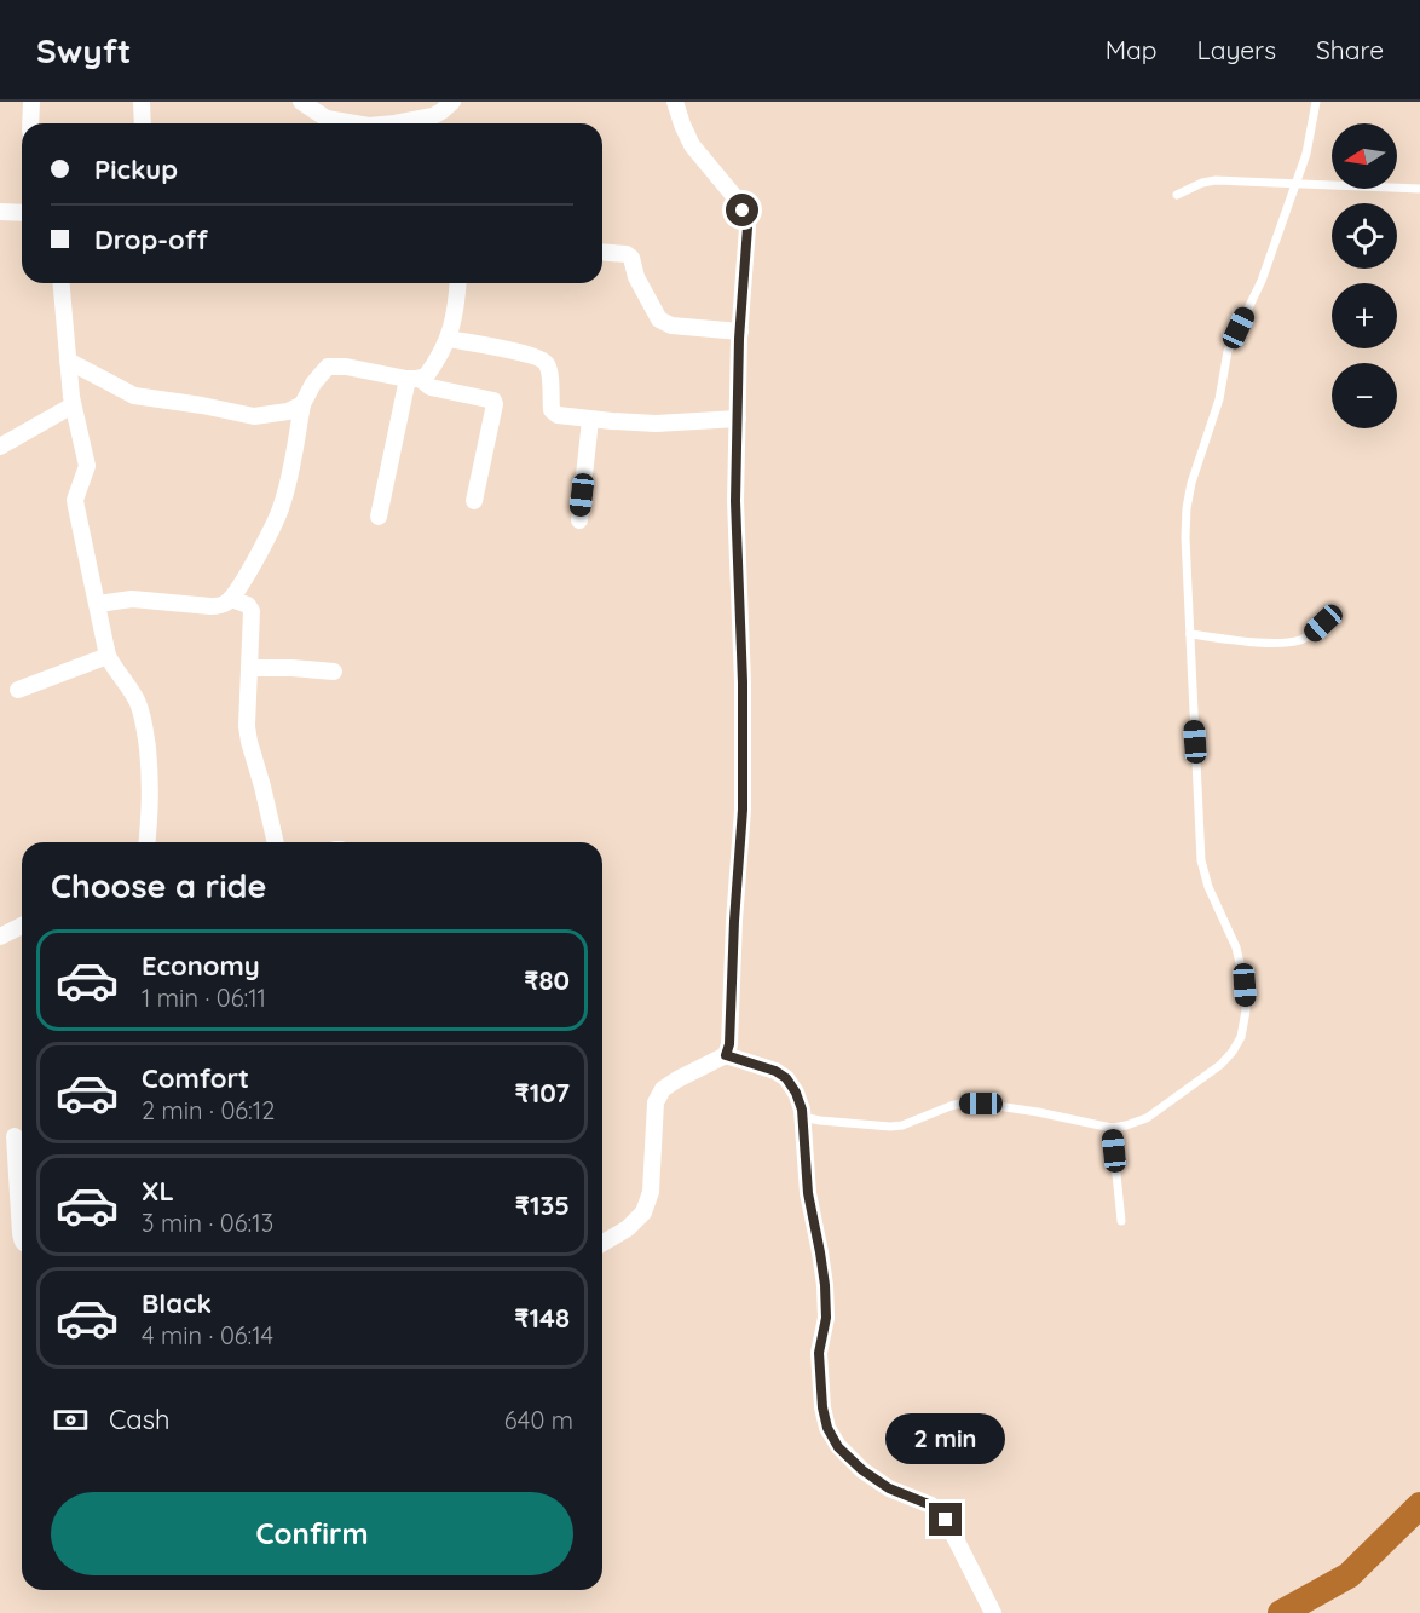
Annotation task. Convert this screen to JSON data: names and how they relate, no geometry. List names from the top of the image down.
{
  "north": "left",
  "page": {
    "header": "Swyft",
    "nav": ["Map", "Layers", "Share"],
    "map_buttons": ["+", "−"],
    "banner": ["Pickup", "Drop-off"],
    "heading": "Choose a ride",
    "list": [
      {
        "name": "Economy",
        "note": "1 min · 06:11",
        "value": "₹80"
      },
      {
        "name": "Comfort",
        "note": "2 min · 06:12",
        "value": "₹107"
      },
      {
        "name": "XL",
        "note": "3 min · 06:13",
        "value": "₹135"
      },
      {
        "name": "Black",
        "note": "4 min · 06:14",
        "value": "₹148"
      }
    ],
    "pay": ["Cash", "640 m"],
    "bubble": "2 min",
    "buttons": "Confirm"
  }
}
